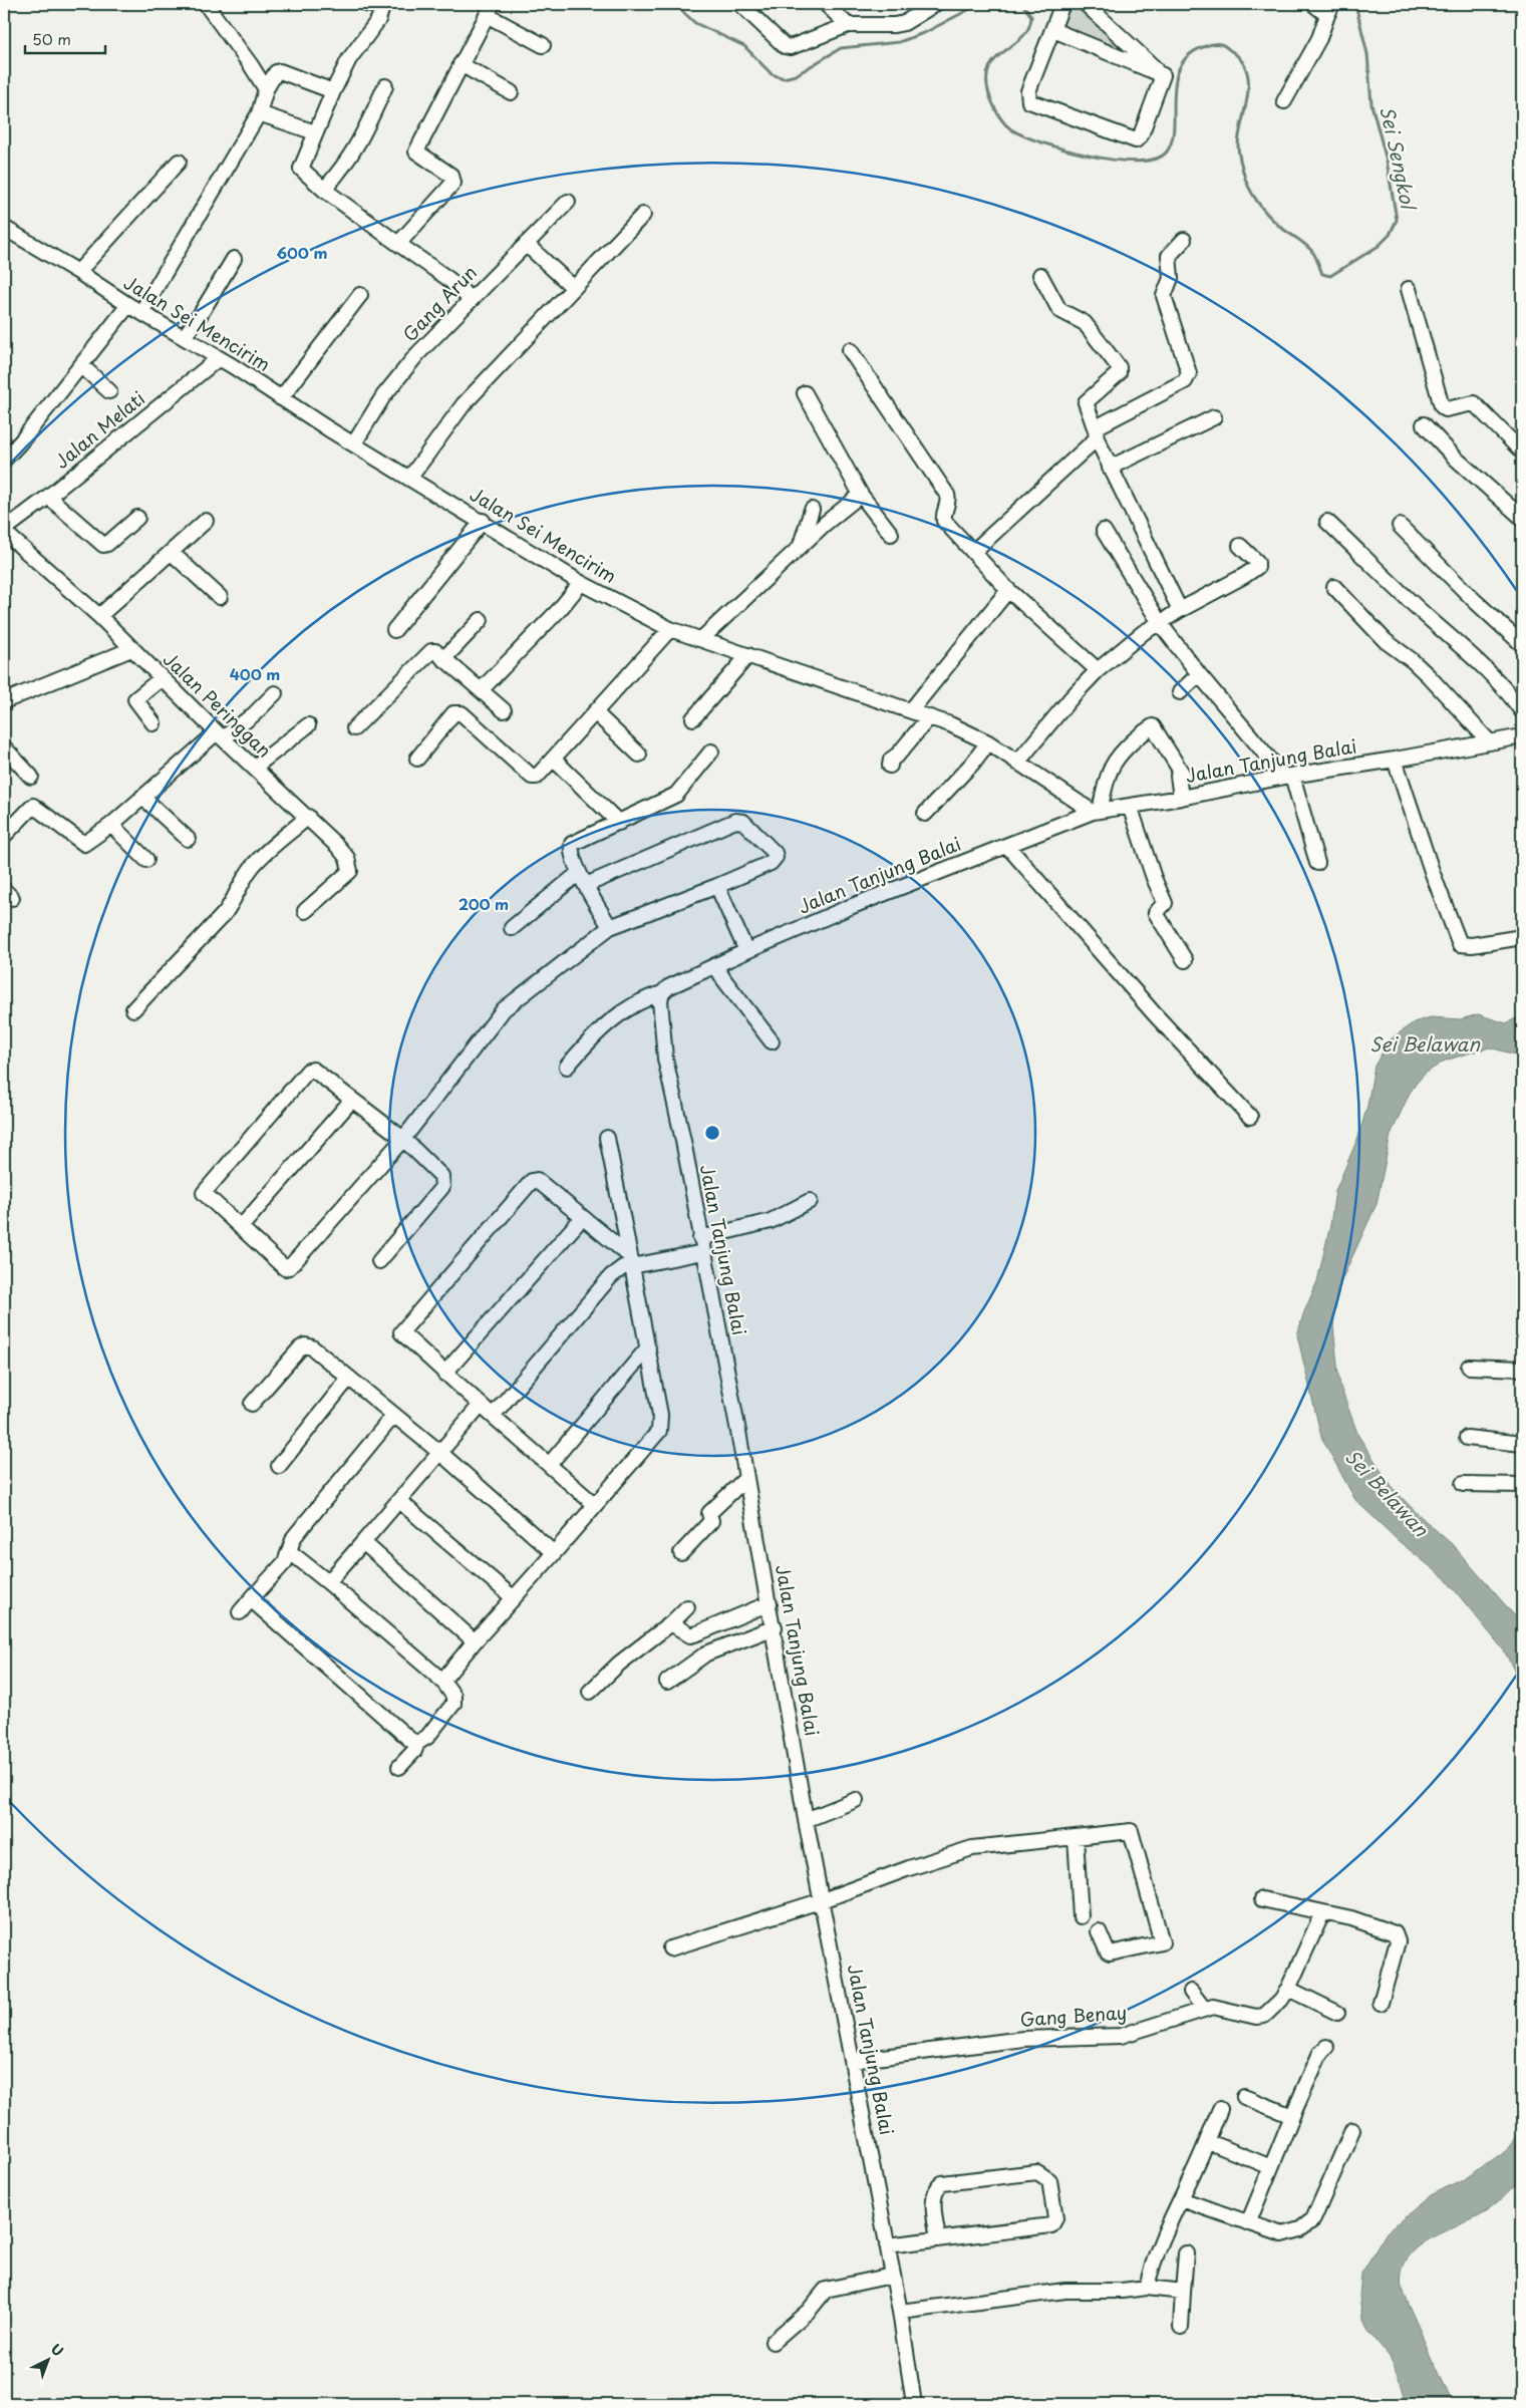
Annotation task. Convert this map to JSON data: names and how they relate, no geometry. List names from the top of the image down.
{
  "streets": {
    "street": [
      "Gang Arun",
      "Jalan Sei Mencirim",
      "Jalan Melati",
      "Jalan Peringgan",
      "Jalan Tanjung Balai",
      "Gang Benay"
    ]
  },
  "crossings": [
    ["Gang Arun", "Jalan Sei Mencirim"],
    ["Jalan Sei Mencirim", "Jalan Melati"],
    ["Jalan Sei Mencirim", "Jalan Tanjung Balai"],
    ["Jalan Melati", "Jalan Peringgan"],
    ["Jalan Tanjung Balai", "Gang Benay"]
  ],
  "water": ["Sei Sengkol", "Sei Belawan"],
  "scale_bar": "50 m",
  "north": "top right",
  "rings": ["600 m", "400 m", "200 m"]
}
